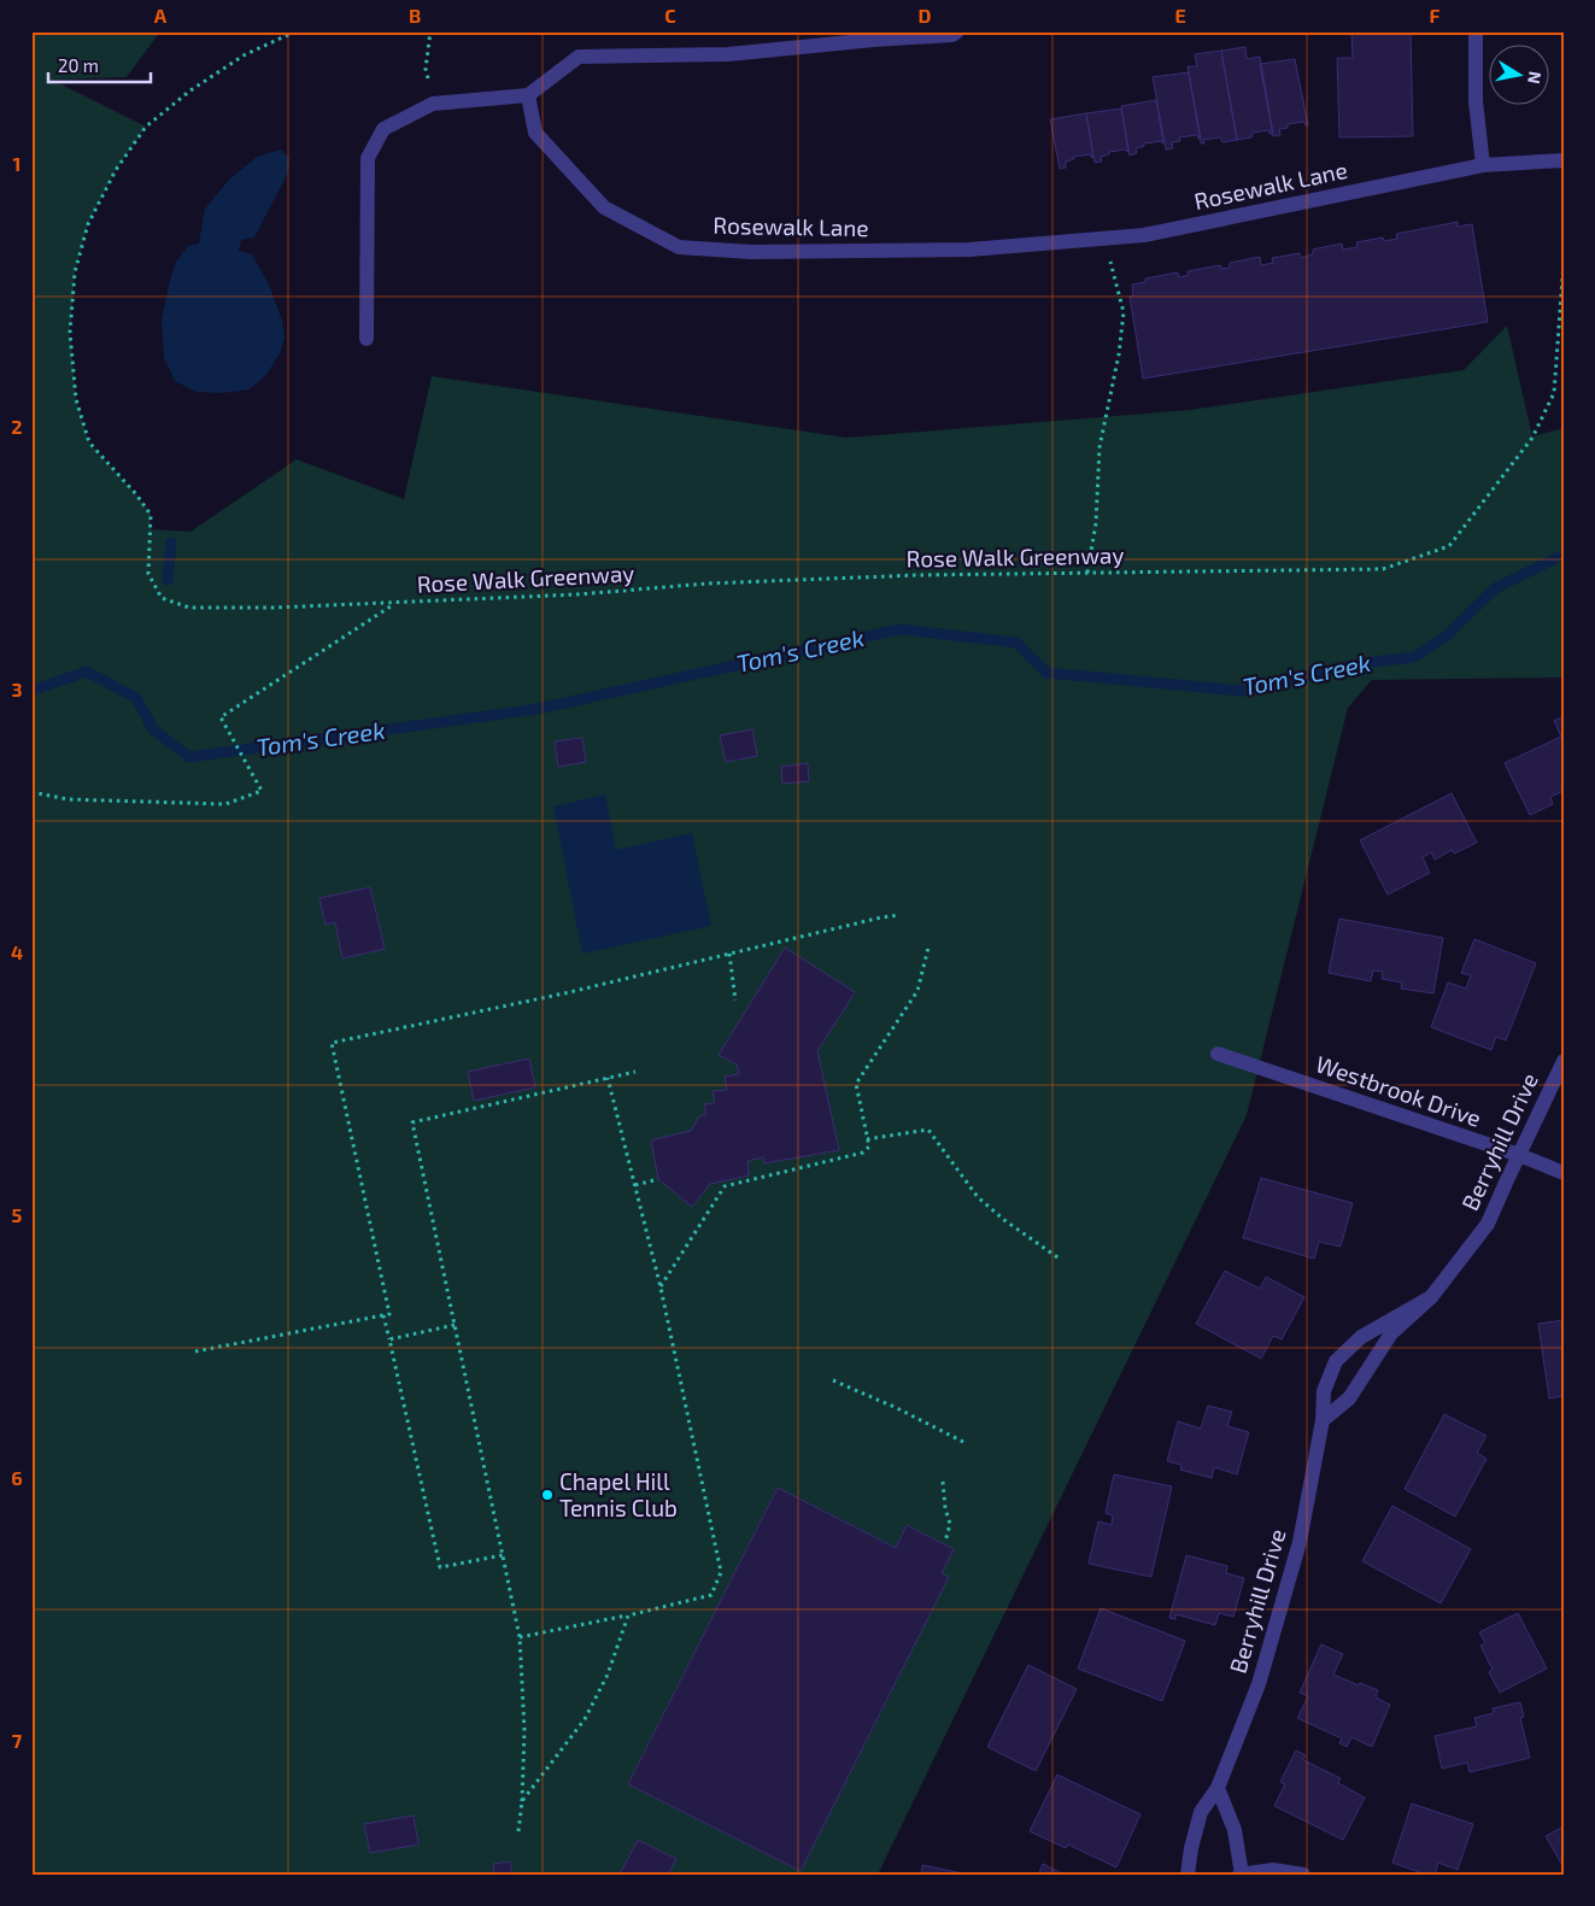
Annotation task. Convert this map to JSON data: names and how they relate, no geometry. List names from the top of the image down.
{
  "streets": {
    "street": ["Rosewalk Lane", "Westbrook Drive", "Berryhill Drive"],
    "path": ["Rose Walk Greenway"]
  },
  "crossings": [
    ["Westbrook Drive", "Berryhill Drive"]
  ],
  "water": ["Tom's Creek"],
  "places": ["Chapel Hill Tennis Club"],
  "scale_bar": "20 m",
  "north": "right",
  "grid": {
    "columns": [
      "A",
      "B",
      "C",
      "D",
      "E",
      "F"
    ],
    "rows": [
      "1",
      "2",
      "3",
      "4",
      "5",
      "6",
      "7"
    ]
  }
}
